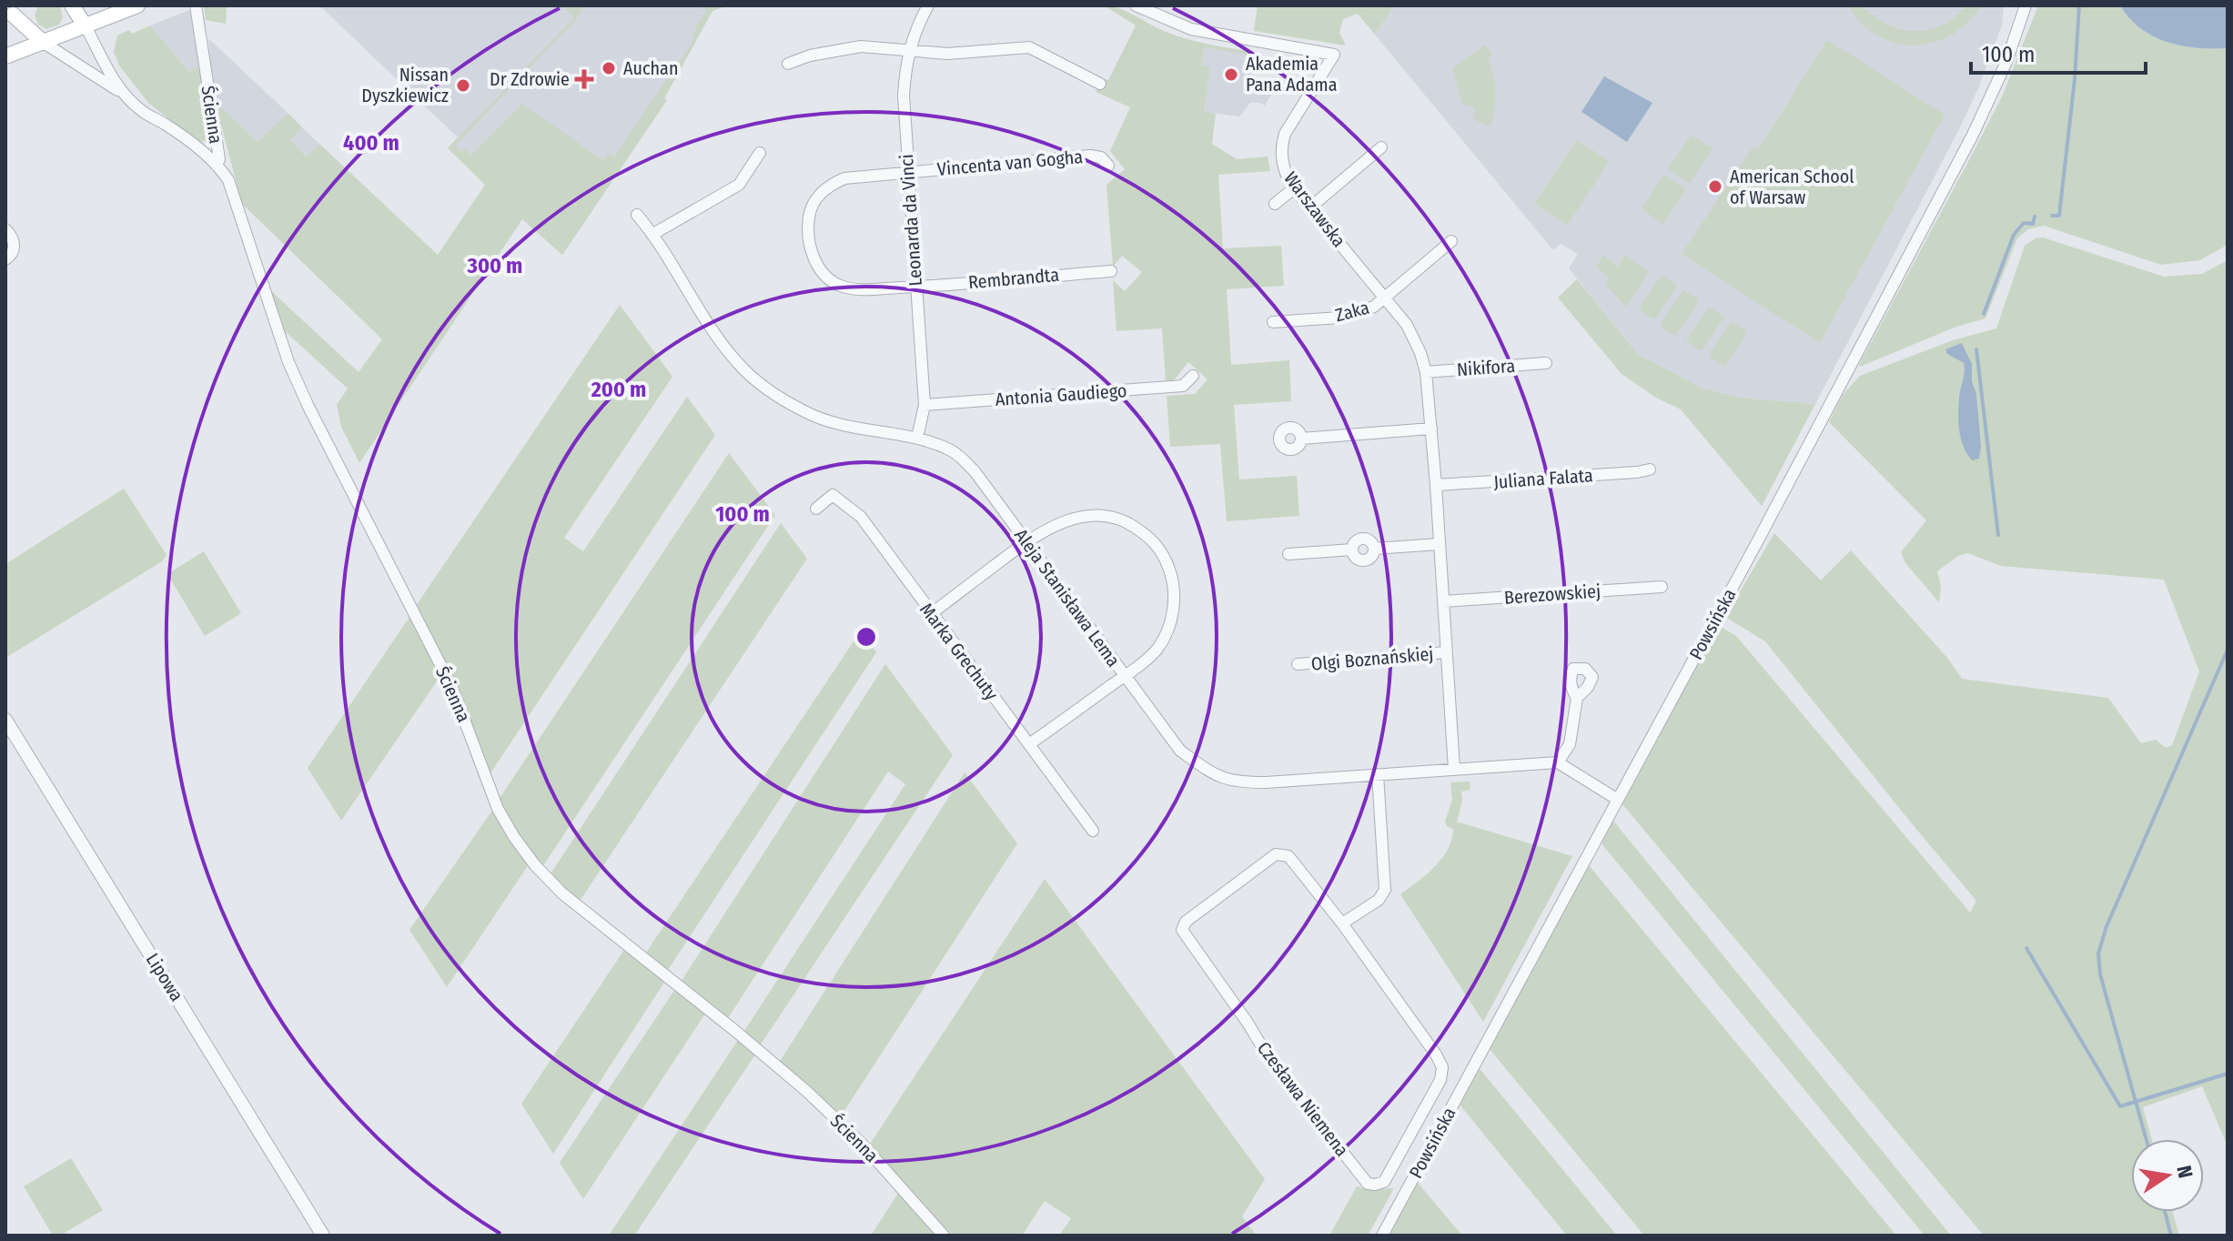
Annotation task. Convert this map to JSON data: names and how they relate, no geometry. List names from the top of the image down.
{
  "streets": {
    "street": [
      "Ścienna",
      "Vincenta van Gogha",
      "Warszawska",
      "Leonarda da Vinci",
      "Rembrandta",
      "Zaka",
      "Nikifora",
      "Antonia Gaudiego",
      "Juliana Falata",
      "Berezowskiej",
      "Aleja Stanisława Lema",
      "Powsińska",
      "Marka Grechuty",
      "Olgi Boznańskiej",
      "Lipowa",
      "Czesława Niemena"
    ]
  },
  "crossings": [
    ["Vincenta van Gogha", "Leonarda da Vinci"],
    ["Vincenta van Gogha", "Rembrandta"],
    ["Warszawska", "Zaka"],
    ["Warszawska", "Nikifora"],
    ["Warszawska", "Juliana Falata"],
    ["Warszawska", "Berezowskiej"],
    ["Warszawska", "Aleja Stanisława Lema"],
    ["Warszawska", "Olgi Boznańskiej"],
    ["Leonarda da Vinci", "Rembrandta"],
    ["Leonarda da Vinci", "Antonia Gaudiego"],
    ["Leonarda da Vinci", "Aleja Stanisława Lema"]
  ],
  "places": {
    "other": [
      "Auchan",
      "Akademia Pana Adama",
      "Nissan Dyszkiewicz",
      "American School of Warsaw"
    ],
    "health": ["Dr Zdrowie"]
  },
  "scale_bar": "100 m",
  "north": "right",
  "rings": [
    "400 m",
    "300 m",
    "200 m",
    "100 m"
  ]
}
